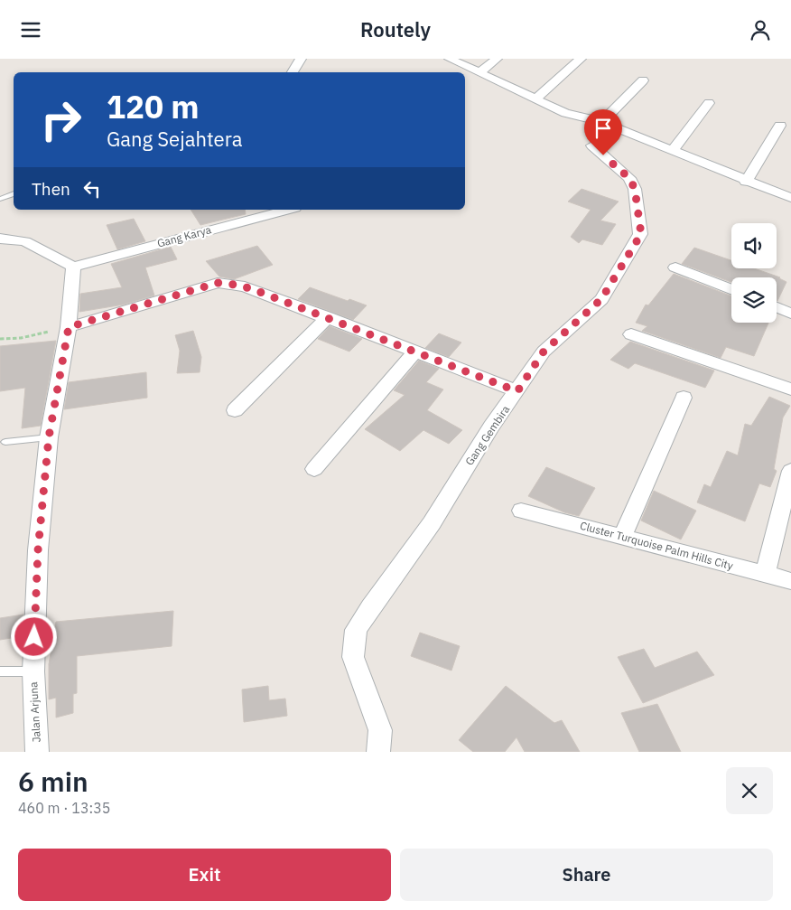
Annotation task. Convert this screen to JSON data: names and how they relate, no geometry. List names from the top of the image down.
{
  "streets": {
    "street": [
      "Gang Karya",
      "Gang Gembira",
      "Cluster Turquoise Palm Hills City",
      "Jalan Arjuna"
    ]
  },
  "crossings": [
    ["Gang Karya", "Jalan Arjuna"]
  ],
  "page": {
    "header": "Routely",
    "turn": ["120 m", "Gang Sejahtera"],
    "then": "Then",
    "heading": ["6 min", "460 m · 13:35"],
    "buttons": ["Exit", "Share"]
  }
}
